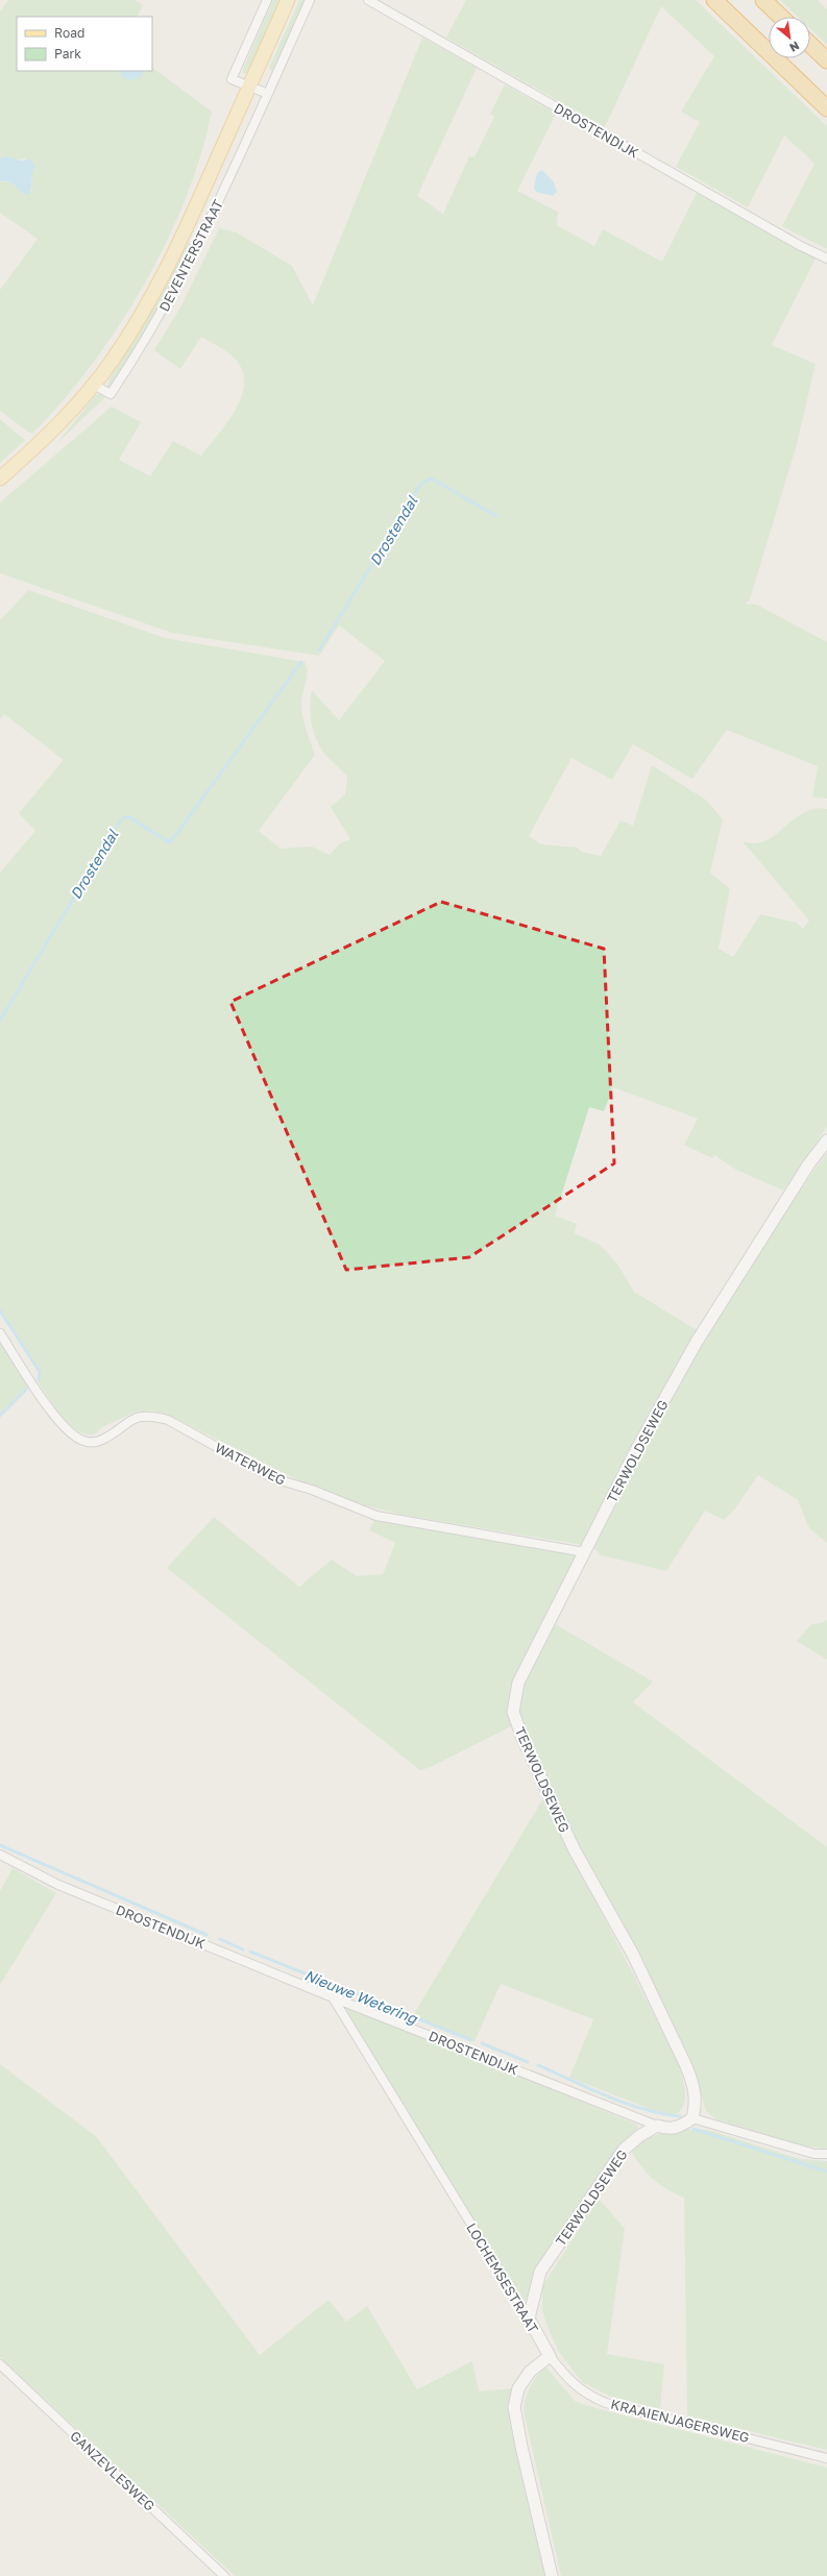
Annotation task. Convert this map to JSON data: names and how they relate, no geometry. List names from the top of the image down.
{
  "streets": {
    "main road": ["DEVENTERSTRAAT"],
    "street": [
      "DROSTENDIJK",
      "TERWOLDSEWEG",
      "WATERWEG",
      "LOCHEMSESTRAAT",
      "KRAAIENJAGERSWEG",
      "GANZEVLESWEG"
    ]
  },
  "crossings": [
    ["DROSTENDIJK", "TERWOLDSEWEG"],
    ["DROSTENDIJK", "LOCHEMSESTRAAT"],
    ["TERWOLDSEWEG", "WATERWEG"],
    ["TERWOLDSEWEG", "LOCHEMSESTRAAT"],
    ["LOCHEMSESTRAAT", "KRAAIENJAGERSWEG"]
  ],
  "water": ["Drostendal", "Nieuwe Wetering"],
  "legend": ["Road", "Park"],
  "north": "bottom right"
}
